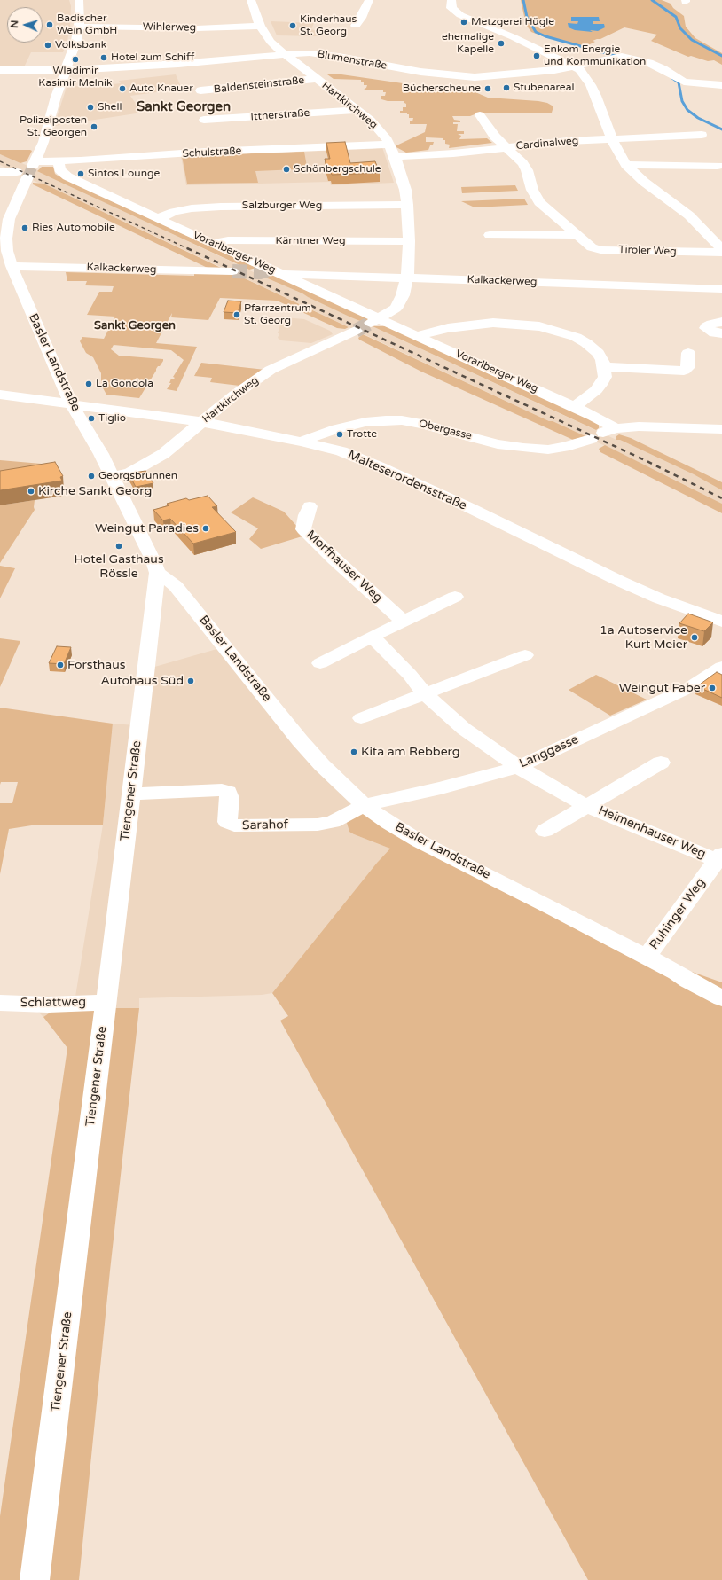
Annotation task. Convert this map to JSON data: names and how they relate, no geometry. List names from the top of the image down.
{
  "streets": {
    "street": [
      "Wihlerweg",
      "Blumenstraße",
      "Baldensteinstraße",
      "Hartkirchweg",
      "Ittnerstraße",
      "Cardinalweg",
      "Schulstraße",
      "Salzburger Weg",
      "Kärntner Weg",
      "Tiroler Weg",
      "Vorarlberger Weg",
      "Kalkackerweg",
      "Basler Landstraße",
      "Obergasse",
      "Malteserordensstraße",
      "Morfhauser Weg",
      "Langgasse",
      "Tiengener Straße",
      "Sarahof",
      "Heimenhauser Weg",
      "Ruhinger Weg",
      "Schlattweg"
    ]
  },
  "crossings": [
    ["Wihlerweg", "Hartkirchweg"],
    ["Wihlerweg", "Basler Landstraße"],
    ["Blumenstraße", "Hartkirchweg"],
    ["Blumenstraße", "Basler Landstraße"],
    ["Baldensteinstraße", "Hartkirchweg"],
    ["Hartkirchweg", "Ittnerstraße"],
    ["Hartkirchweg", "Cardinalweg"],
    ["Hartkirchweg", "Schulstraße"],
    ["Hartkirchweg", "Salzburger Weg"],
    ["Hartkirchweg", "Kärntner Weg"],
    ["Hartkirchweg", "Vorarlberger Weg"],
    ["Hartkirchweg", "Kalkackerweg"],
    ["Hartkirchweg", "Basler Landstraße"],
    ["Hartkirchweg", "Malteserordensstraße"],
    ["Cardinalweg", "Tiroler Weg"],
    ["Schulstraße", "Vorarlberger Weg"],
    ["Schulstraße", "Basler Landstraße"],
    ["Salzburger Weg", "Vorarlberger Weg"],
    ["Kärntner Weg", "Vorarlberger Weg"],
    ["Vorarlberger Weg", "Kalkackerweg"],
    ["Vorarlberger Weg", "Obergasse"],
    ["Kalkackerweg", "Basler Landstraße"],
    ["Basler Landstraße", "Malteserordensstraße"],
    ["Basler Landstraße", "Langgasse"],
    ["Basler Landstraße", "Tiengener Straße"],
    ["Basler Landstraße", "Sarahof"],
    ["Basler Landstraße", "Ruhinger Weg"],
    ["Obergasse", "Malteserordensstraße"],
    ["Langgasse", "Sarahof"],
    ["Langgasse", "Heimenhauser Weg"],
    ["Tiengener Straße", "Sarahof"],
    ["Tiengener Straße", "Schlattweg"],
    ["Heimenhauser Weg", "Ruhinger Weg"]
  ],
  "districts": ["Sankt Georgen", "Sankt Georgen"],
  "places": [
    "Metzgerei Hügle",
    "Badischer Wein GmbH",
    "Kinderhaus St. Georg",
    "ehemalige Kapelle",
    "Volksbank",
    "Enkom Energie und Kommunikation",
    "Hotel zum Schiff",
    "Wladimir Kasimir Melnik",
    "Stubenareal",
    "Auto Knauer",
    "Bücherscheune",
    "Shell",
    "Polizeiposten St. Georgen",
    "Schönbergschule",
    "Sintos Lounge",
    "Ries Automobile",
    "Pfarrzentrum St. Georg",
    "La Gondola",
    "Tiglio",
    "Trotte",
    "Georgsbrunnen",
    "Kirche Sankt Georg",
    "Weingut Paradies",
    "Hotel Gasthaus Rössle",
    "1a Autoservice Kurt Meier",
    "Forsthaus",
    "Autohaus Süd",
    "Weingut Faber",
    "Kita am Rebberg"
  ],
  "north": "left"
}
